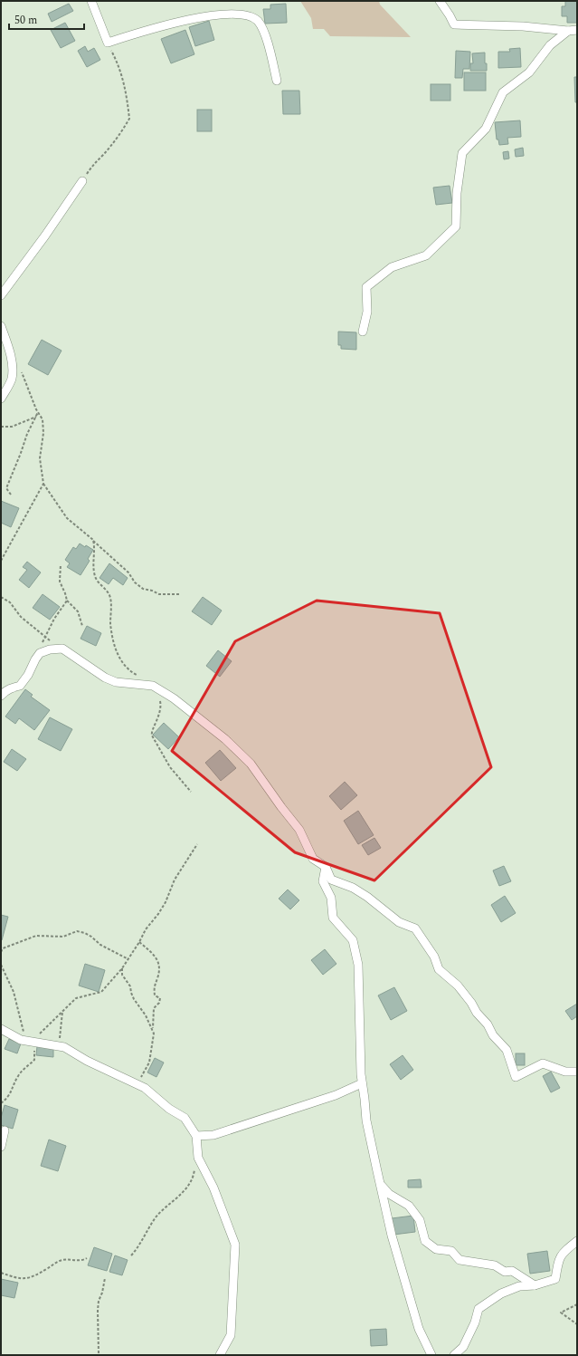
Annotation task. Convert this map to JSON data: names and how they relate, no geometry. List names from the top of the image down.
{
  "scale_bar": "50 m"
}
